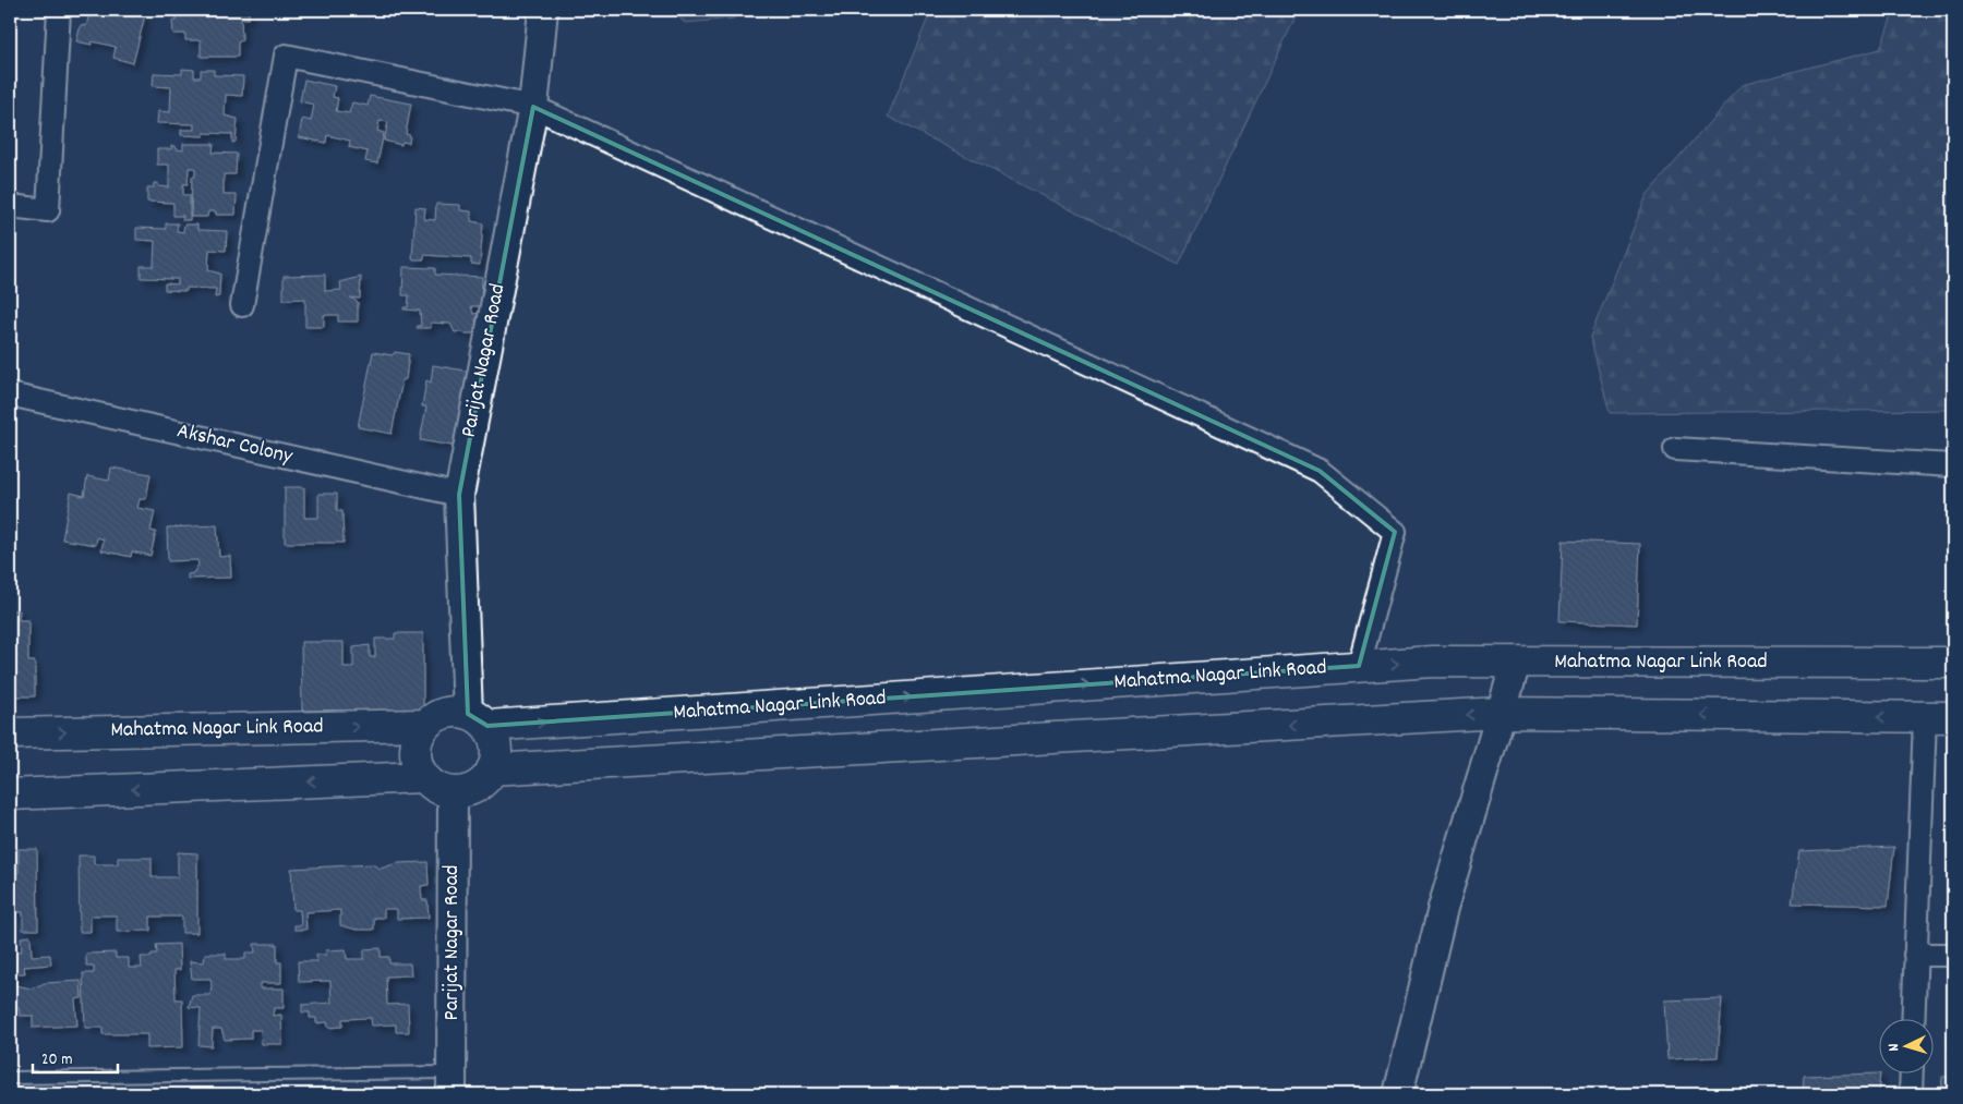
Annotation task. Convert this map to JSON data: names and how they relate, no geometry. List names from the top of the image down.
{
  "streets": {
    "main road": ["Mahatma Nagar Link Road"],
    "street": ["Parijat Nagar Road", "Akshar Colony"]
  },
  "crossings": [
    ["Parijat Nagar Road", "Akshar Colony"],
    ["Parijat Nagar Road", "Mahatma Nagar Link Road"]
  ],
  "scale_bar": "20 m",
  "north": "left"
}
